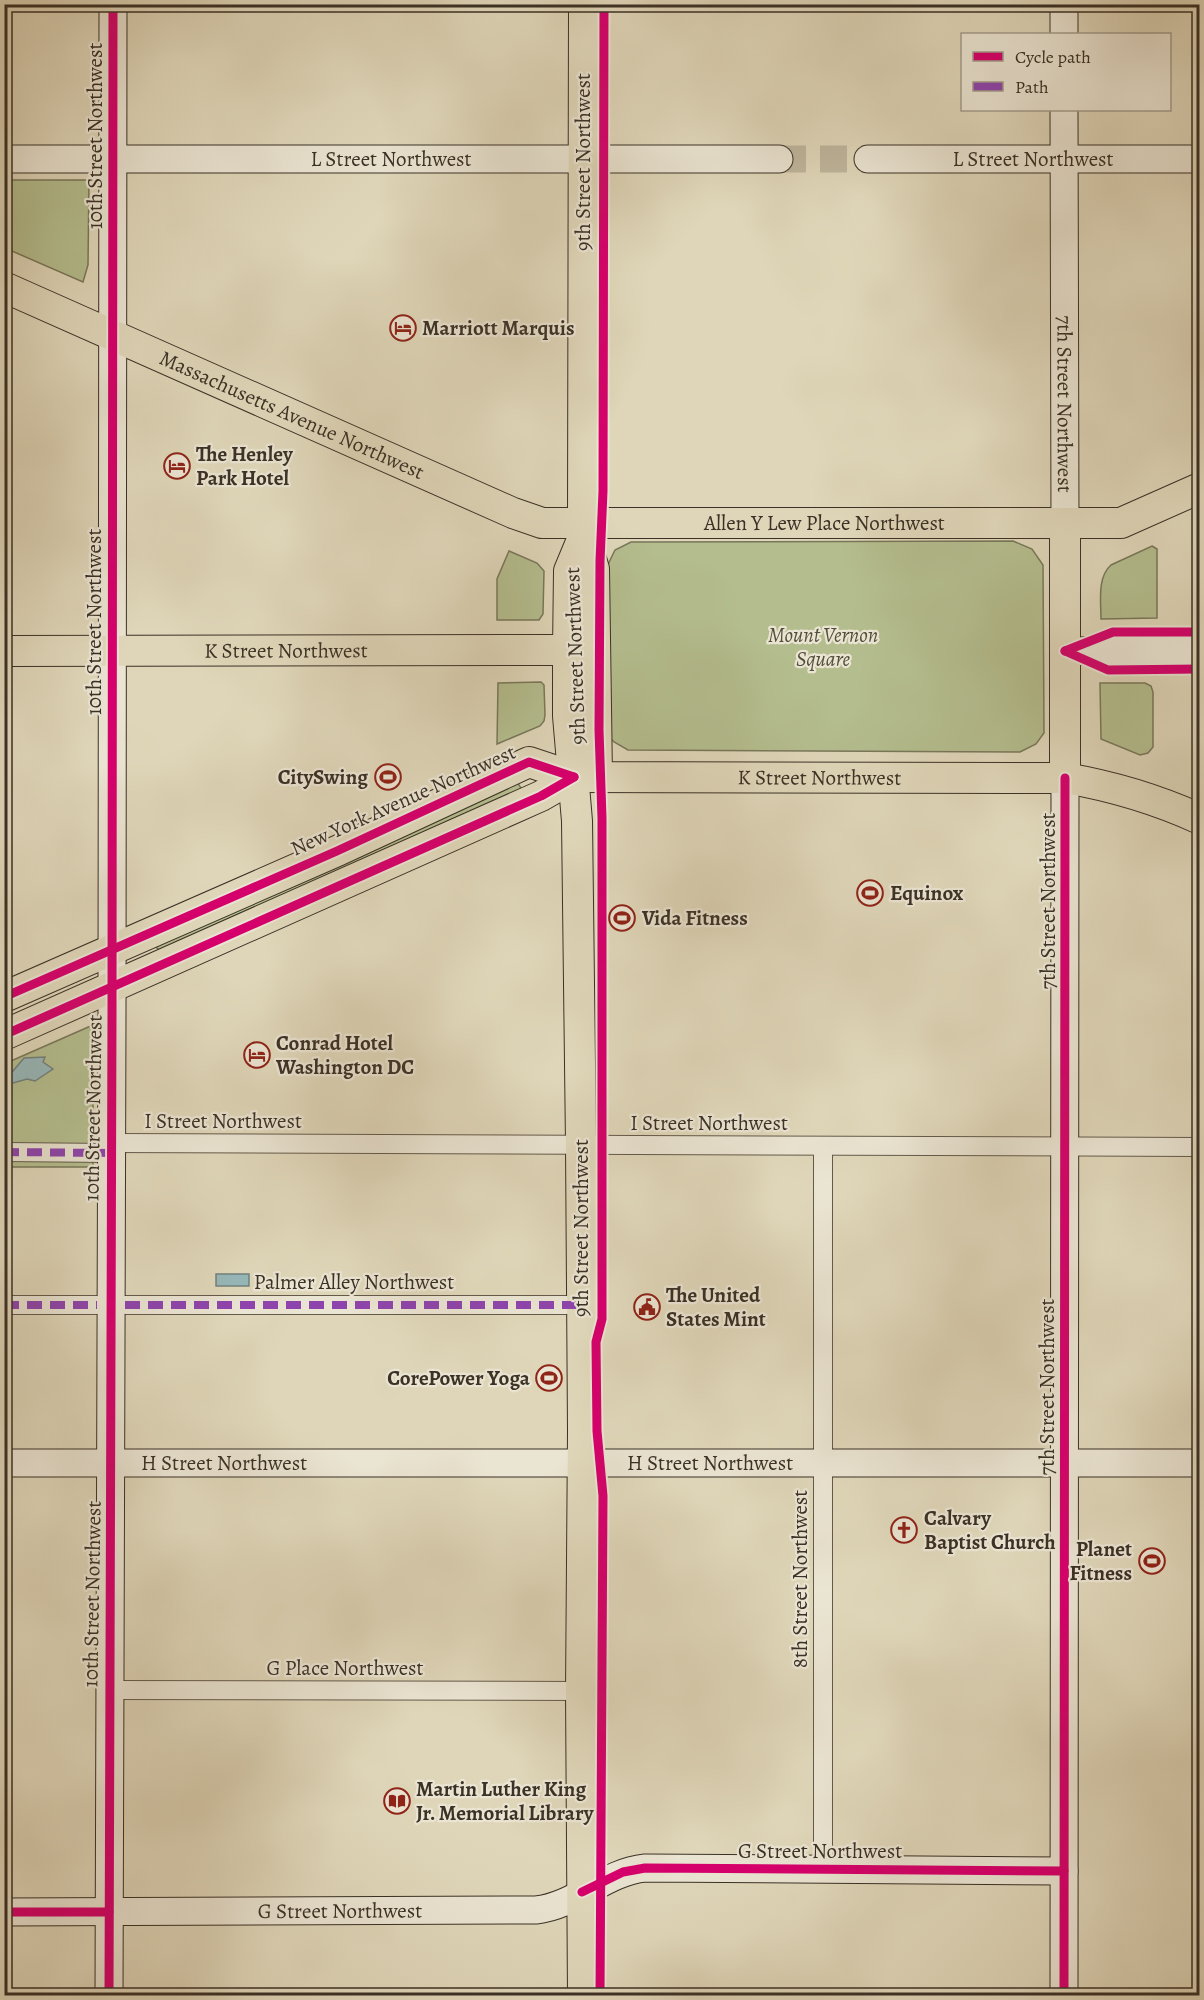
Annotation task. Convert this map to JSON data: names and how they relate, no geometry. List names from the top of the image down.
{
  "streets": {
    "main road": [
      "9th Street Northwest",
      "7th Street Northwest",
      "Massachusetts Avenue Northwest",
      "Allen Y Lew Place Northwest",
      "K Street Northwest",
      "New York Avenue Northwest"
    ],
    "street": [
      "10th Street Northwest",
      "L Street Northwest",
      "I Street Northwest",
      "Palmer Alley Northwest",
      "H Street Northwest",
      "8th Street Northwest",
      "G Place Northwest",
      "G Street Northwest"
    ]
  },
  "crossings": [
    ["10th Street Northwest", "L Street Northwest"],
    ["10th Street Northwest", "Massachusetts Avenue Northwest"],
    ["10th Street Northwest", "K Street Northwest"],
    ["10th Street Northwest", "New York Avenue Northwest"],
    ["10th Street Northwest", "I Street Northwest"],
    ["10th Street Northwest", "H Street Northwest"],
    ["10th Street Northwest", "G Place Northwest"],
    ["10th Street Northwest", "G Street Northwest"],
    ["L Street Northwest", "9th Street Northwest"],
    ["L Street Northwest", "7th Street Northwest"],
    ["9th Street Northwest", "Massachusetts Avenue Northwest"],
    ["9th Street Northwest", "Allen Y Lew Place Northwest"],
    ["9th Street Northwest", "K Street Northwest"],
    ["9th Street Northwest", "New York Avenue Northwest"],
    ["9th Street Northwest", "I Street Northwest"],
    ["9th Street Northwest", "Palmer Alley Northwest"],
    ["9th Street Northwest", "H Street Northwest"],
    ["9th Street Northwest", "G Place Northwest"],
    ["9th Street Northwest", "G Street Northwest"],
    ["7th Street Northwest", "Allen Y Lew Place Northwest"],
    ["7th Street Northwest", "K Street Northwest"],
    ["7th Street Northwest", "I Street Northwest"],
    ["7th Street Northwest", "H Street Northwest"],
    ["7th Street Northwest", "G Street Northwest"],
    ["Massachusetts Avenue Northwest", "Allen Y Lew Place Northwest"],
    ["K Street Northwest", "New York Avenue Northwest"],
    ["I Street Northwest", "8th Street Northwest"],
    ["H Street Northwest", "8th Street Northwest"],
    ["8th Street Northwest", "G Street Northwest"]
  ],
  "parks": ["Mount Vernon Square"],
  "places": {
    "hotel": ["Marriott Marquis", "The Henley Park Hotel", "Conrad Hotel Washington DC"],
    "sports": [
      "CitySwing",
      "Equinox",
      "Vida Fitness",
      "CorePower Yoga",
      "Planet Fitness"
    ],
    "public building": ["The United States Mint"],
    "church": ["Calvary Baptist Church"],
    "library": ["Martin Luther King Jr. Memorial Library"]
  },
  "legend": ["Cycle path", "Path"]
}
